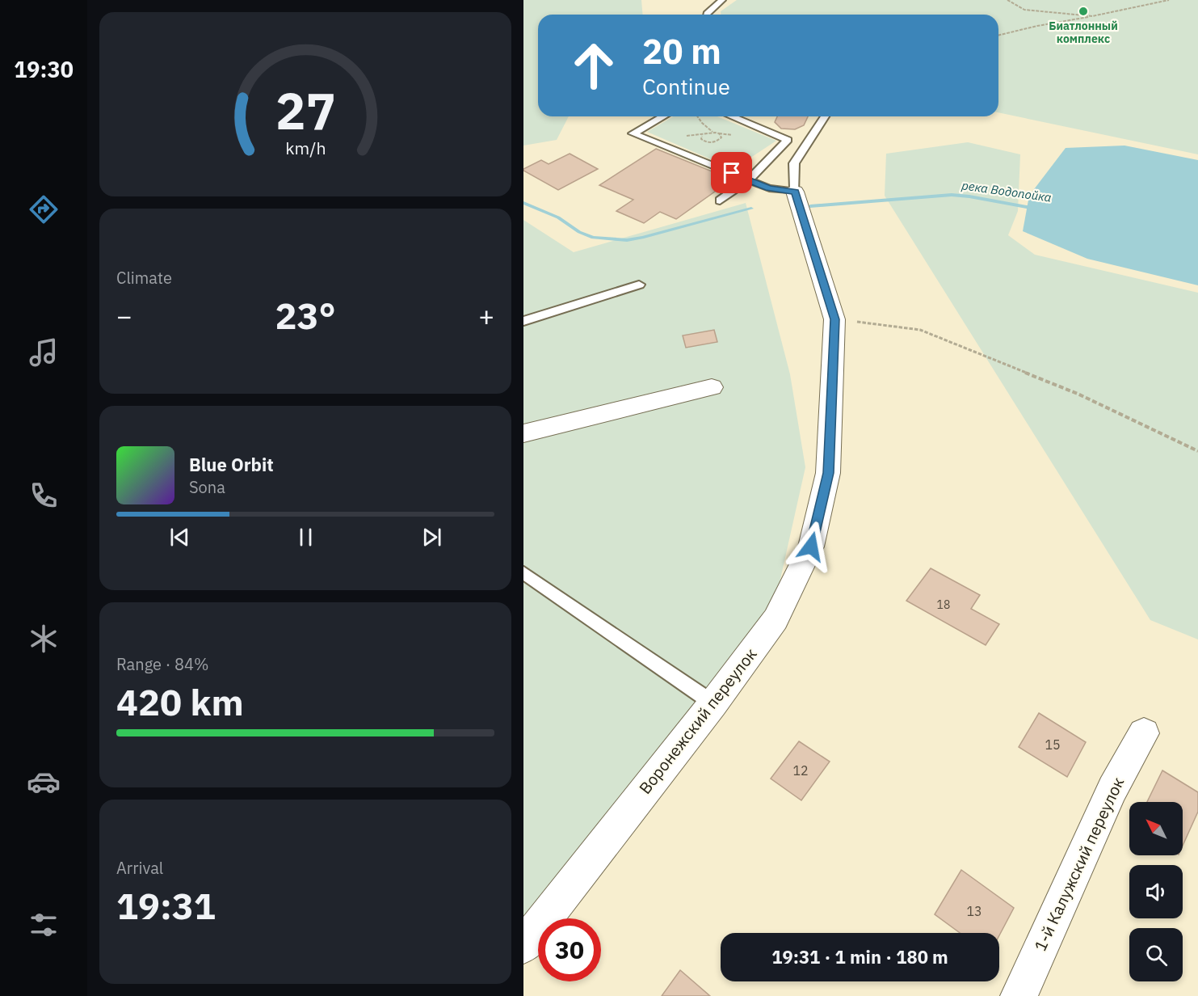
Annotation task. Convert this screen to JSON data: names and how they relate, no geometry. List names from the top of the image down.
{
  "streets": {
    "street": ["Воронежский переулок", "1-й Калужский переулок"]
  },
  "water": ["река Водопойка"],
  "places": ["Биатлонный комплекс"],
  "house_numbers": [
    "18",
    "15",
    "12",
    "13"
  ],
  "north": "top left",
  "page": {
    "tabs": "19:30",
    "turn": ["20 m", "Continue"],
    "tile": [
      "Climate",
      ["Range · 84%", "420 km"],
      ["Arrival", "19:31"]
    ],
    "heat": ["−", "23°", "+"],
    "song": ["Blue Orbit", "Sona"],
    "limit": "30",
    "trip": "19:31 · 1 min · 180 m",
    "gauge": ["27", "km/h"]
  }
}
